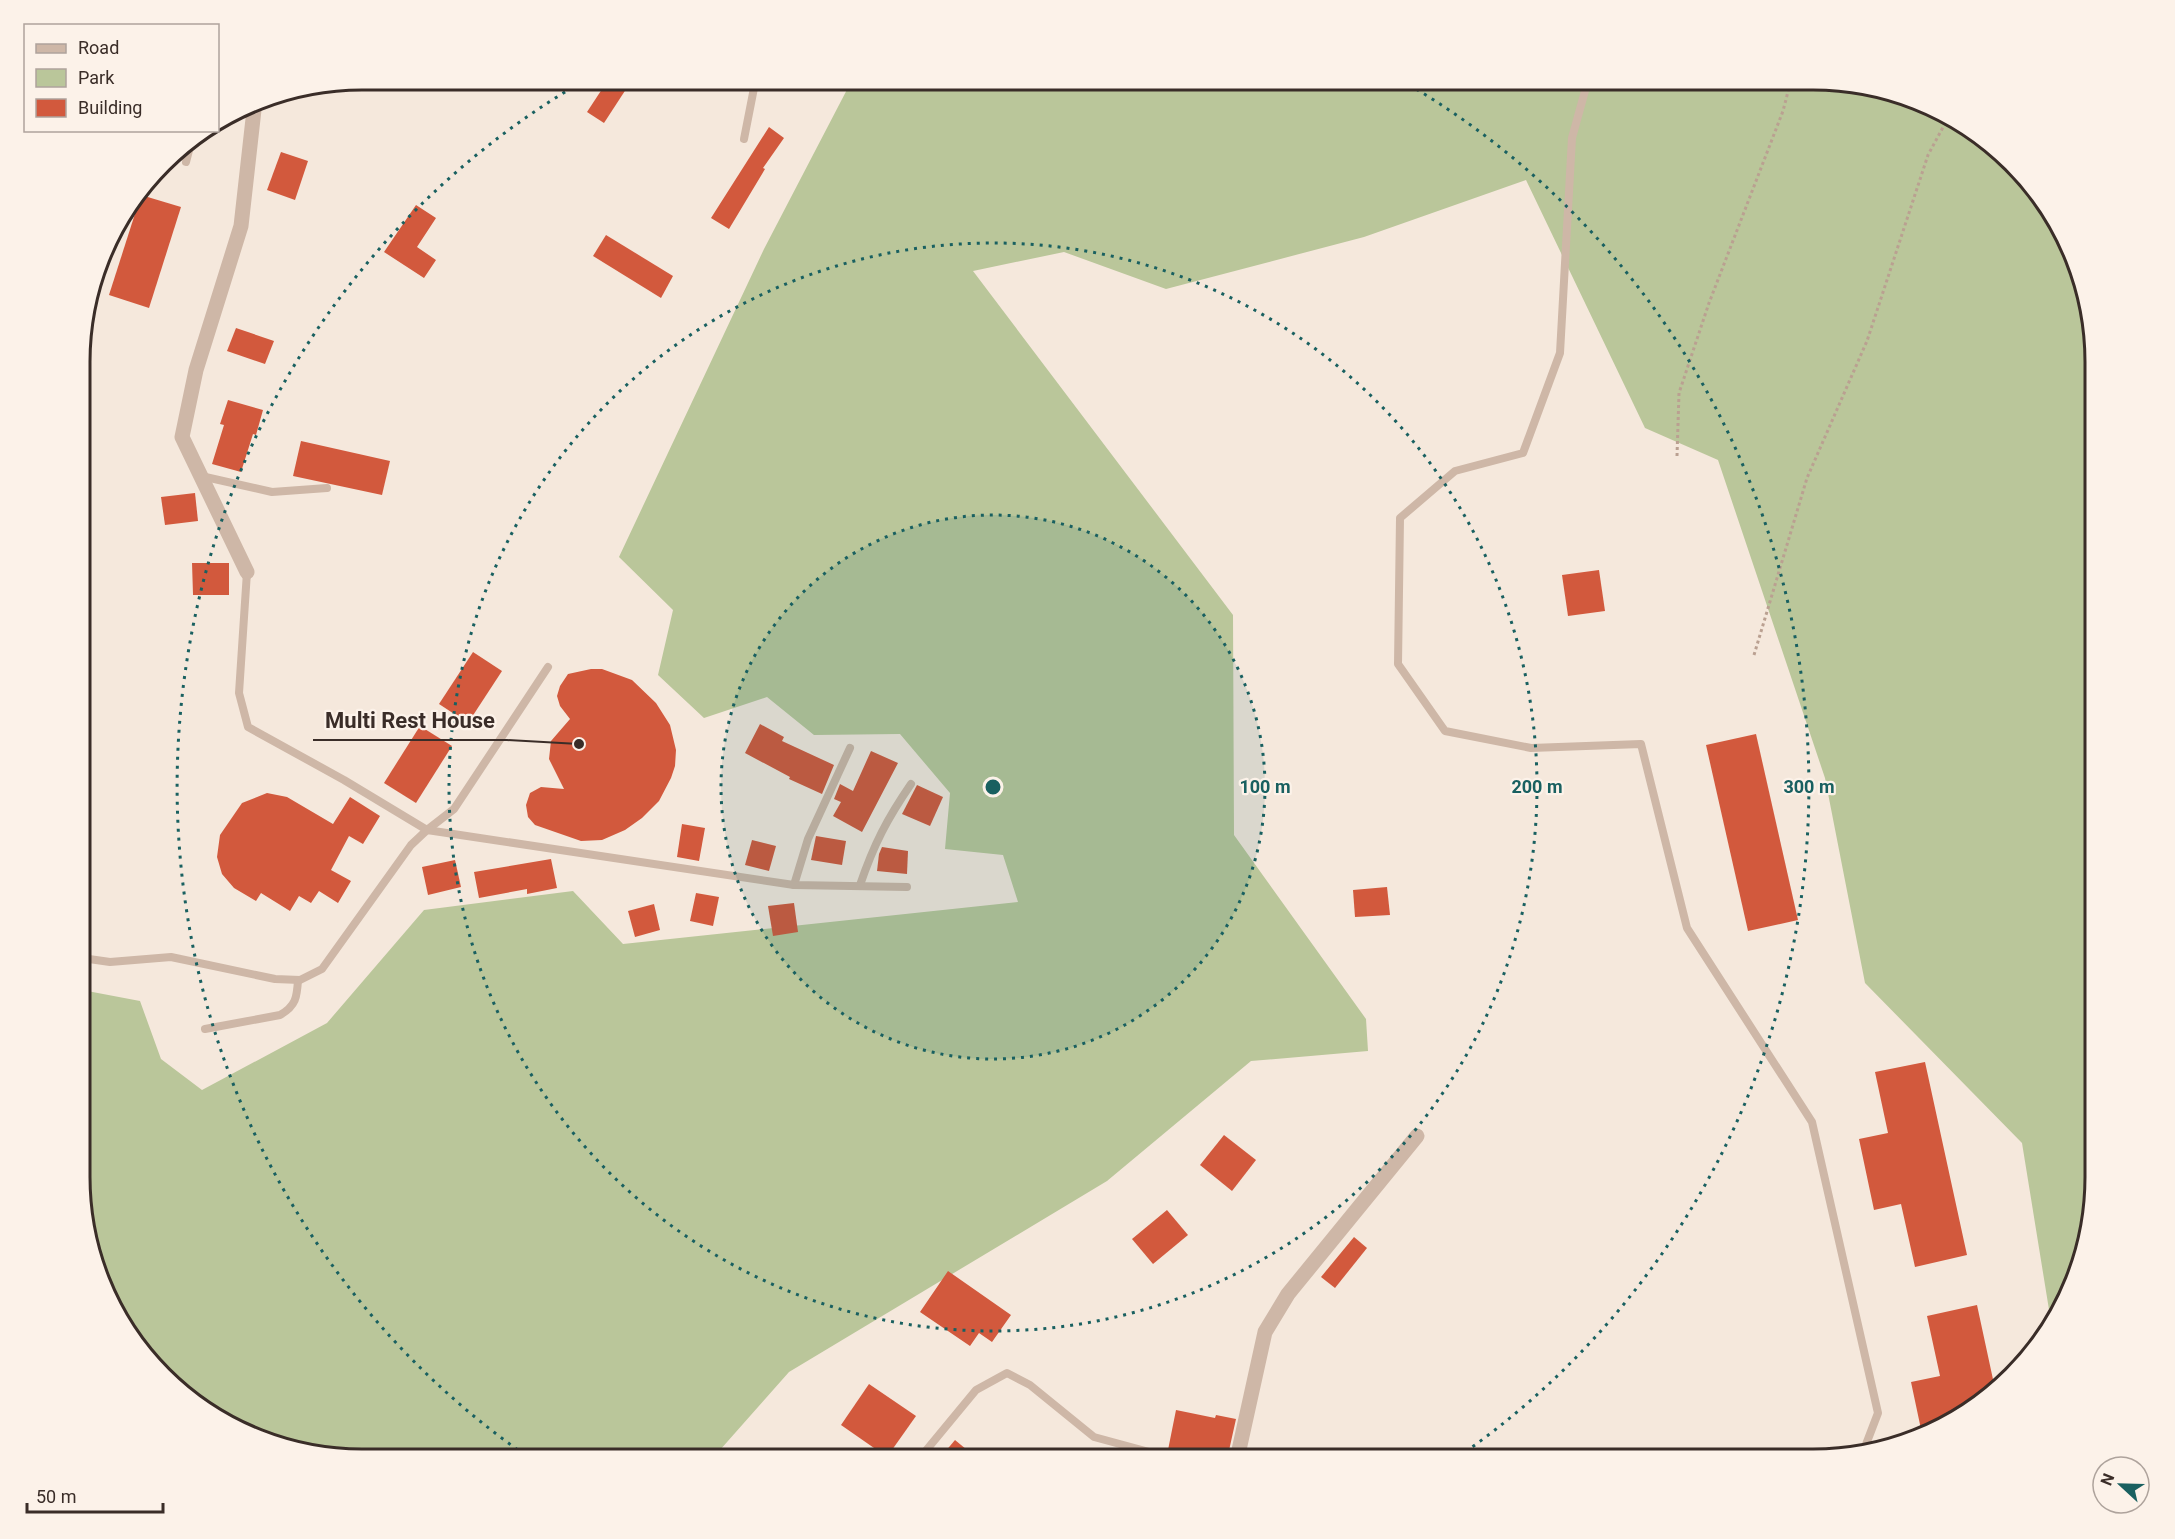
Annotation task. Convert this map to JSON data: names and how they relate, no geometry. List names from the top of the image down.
{
  "places": ["Multi Rest House"],
  "legend": ["Road", "Park", "Building"],
  "scale_bar": "50 m",
  "north": "left",
  "rings": ["100 m", "200 m", "300 m"]
}
